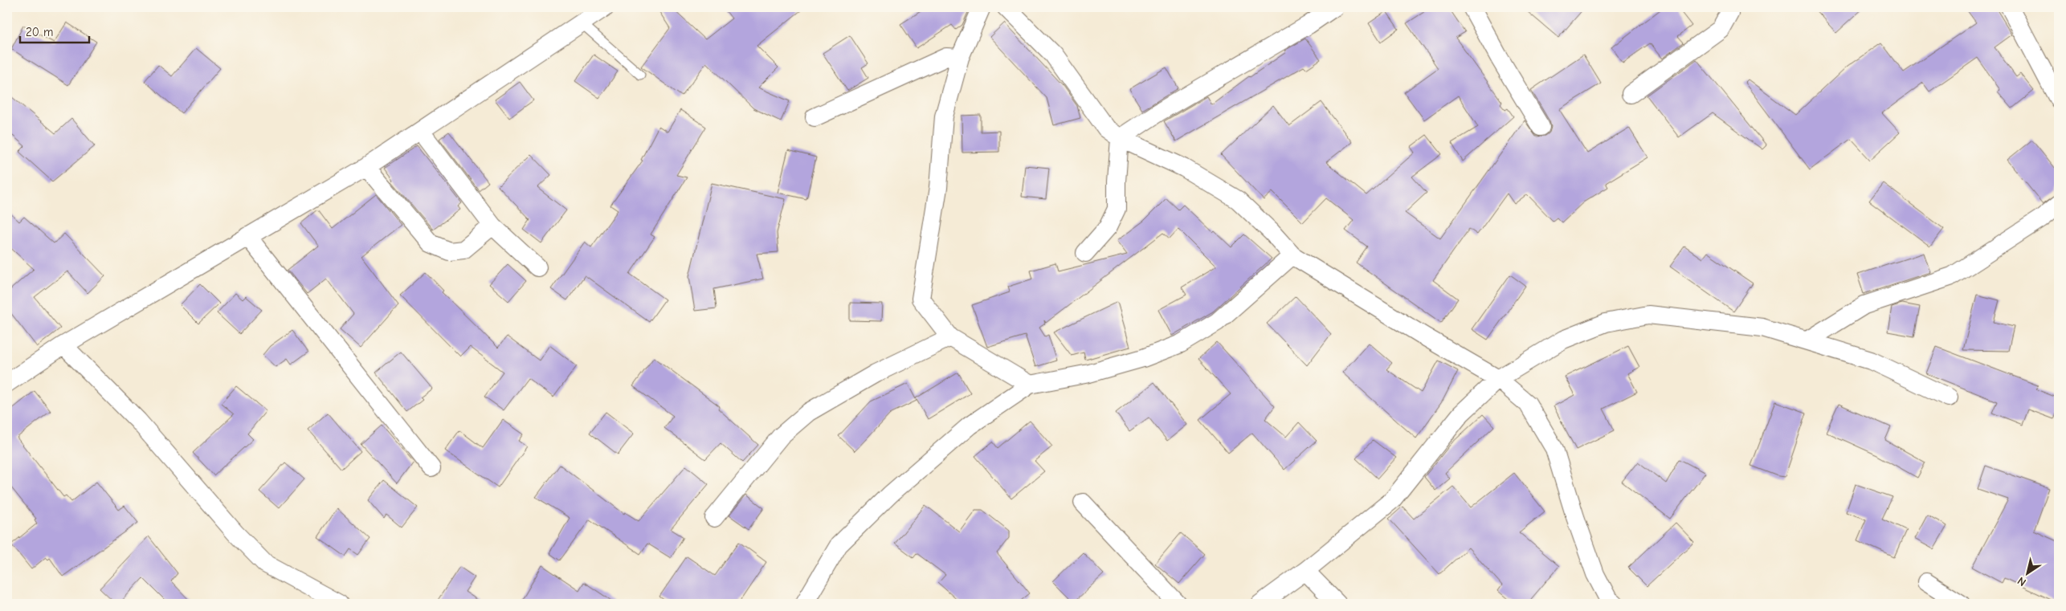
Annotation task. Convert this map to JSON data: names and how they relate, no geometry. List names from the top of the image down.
{
  "scale_bar": "20 m",
  "north": "bottom left"
}
